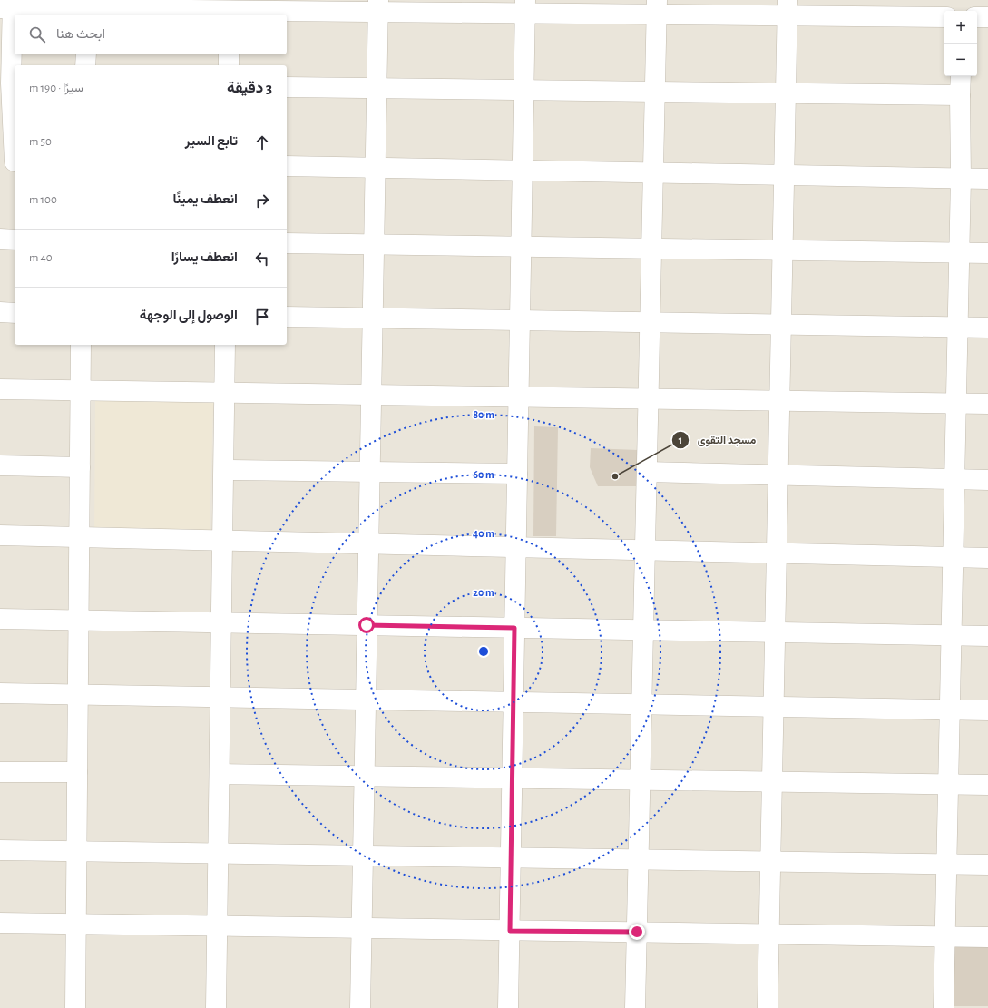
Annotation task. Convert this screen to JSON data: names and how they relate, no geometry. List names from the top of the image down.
{
  "places": ["مسجد التقوى"],
  "page": {
    "map_buttons": ["+", "−"],
    "search": "ابحث هنا",
    "heading": ["3 دقيقة", "سيرًا · 190 m"],
    "list": [
      ["تابع السير", "50 m"],
      ["انعطف يمينًا", "100 m"],
      ["انعطف يسارًا", "40 m"],
      "الوصول إلى الوجهة"
    ]
  },
  "rings": [
    "80 m",
    "60 m",
    "40 m",
    "20 m"
  ]
}
